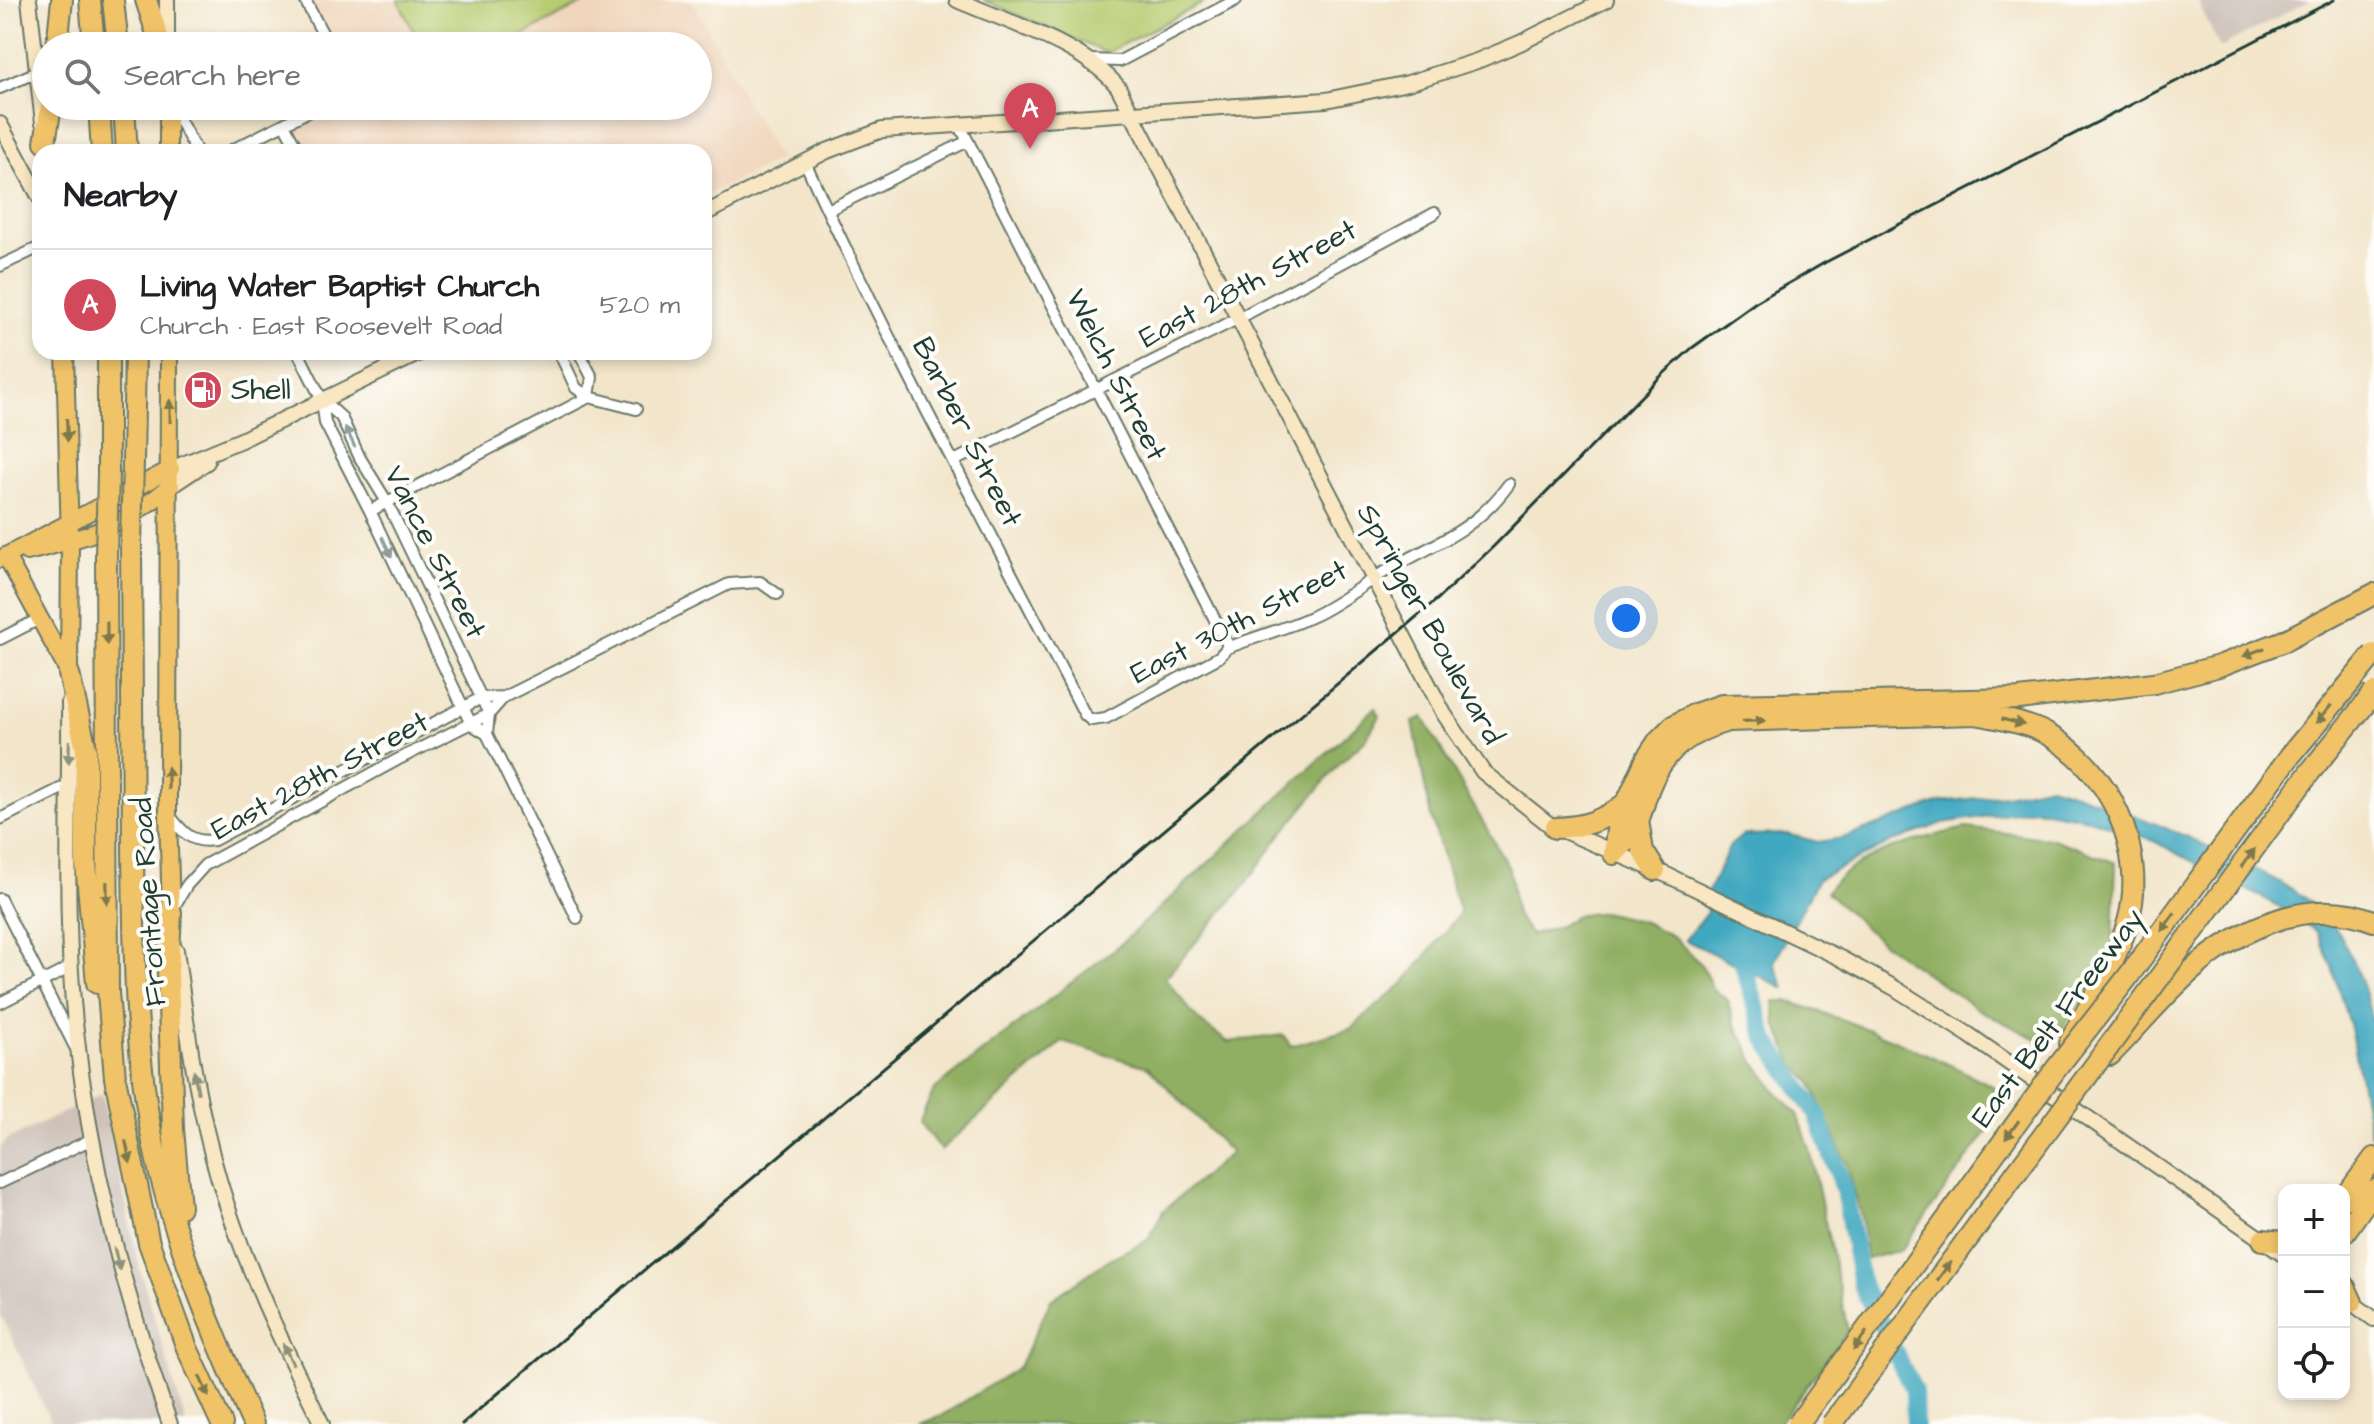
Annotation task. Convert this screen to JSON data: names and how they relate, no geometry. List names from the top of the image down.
{
  "streets": {
    "highway": ["East Belt Freeway"],
    "main road": ["Springer Boulevard", "Frontage Road"],
    "street": [
      "East 28th Street",
      "Welch Street",
      "Barber Street",
      "Vance Street",
      "East 30th Street"
    ]
  },
  "crossings": [
    ["East 28th Street", "Welch Street"],
    ["East 28th Street", "Barber Street"],
    ["East 28th Street", "Vance Street"],
    ["East 28th Street", "Springer Boulevard"],
    ["East 28th Street", "Frontage Road"],
    ["Welch Street", "East 30th Street"],
    ["Barber Street", "East 30th Street"],
    ["East 30th Street", "Springer Boulevard"]
  ],
  "places": {
    "fuel station": ["Shell"]
  },
  "page": {
    "search": "Search here",
    "pins": "A",
    "heading": "Nearby",
    "list": [
      {
        "mark": "A",
        "name": "Living Water Baptist Church",
        "note": "Church · East Roosevelt Road",
        "value": "520 m"
      }
    ],
    "map_buttons": ["+", "−"]
  }
}
